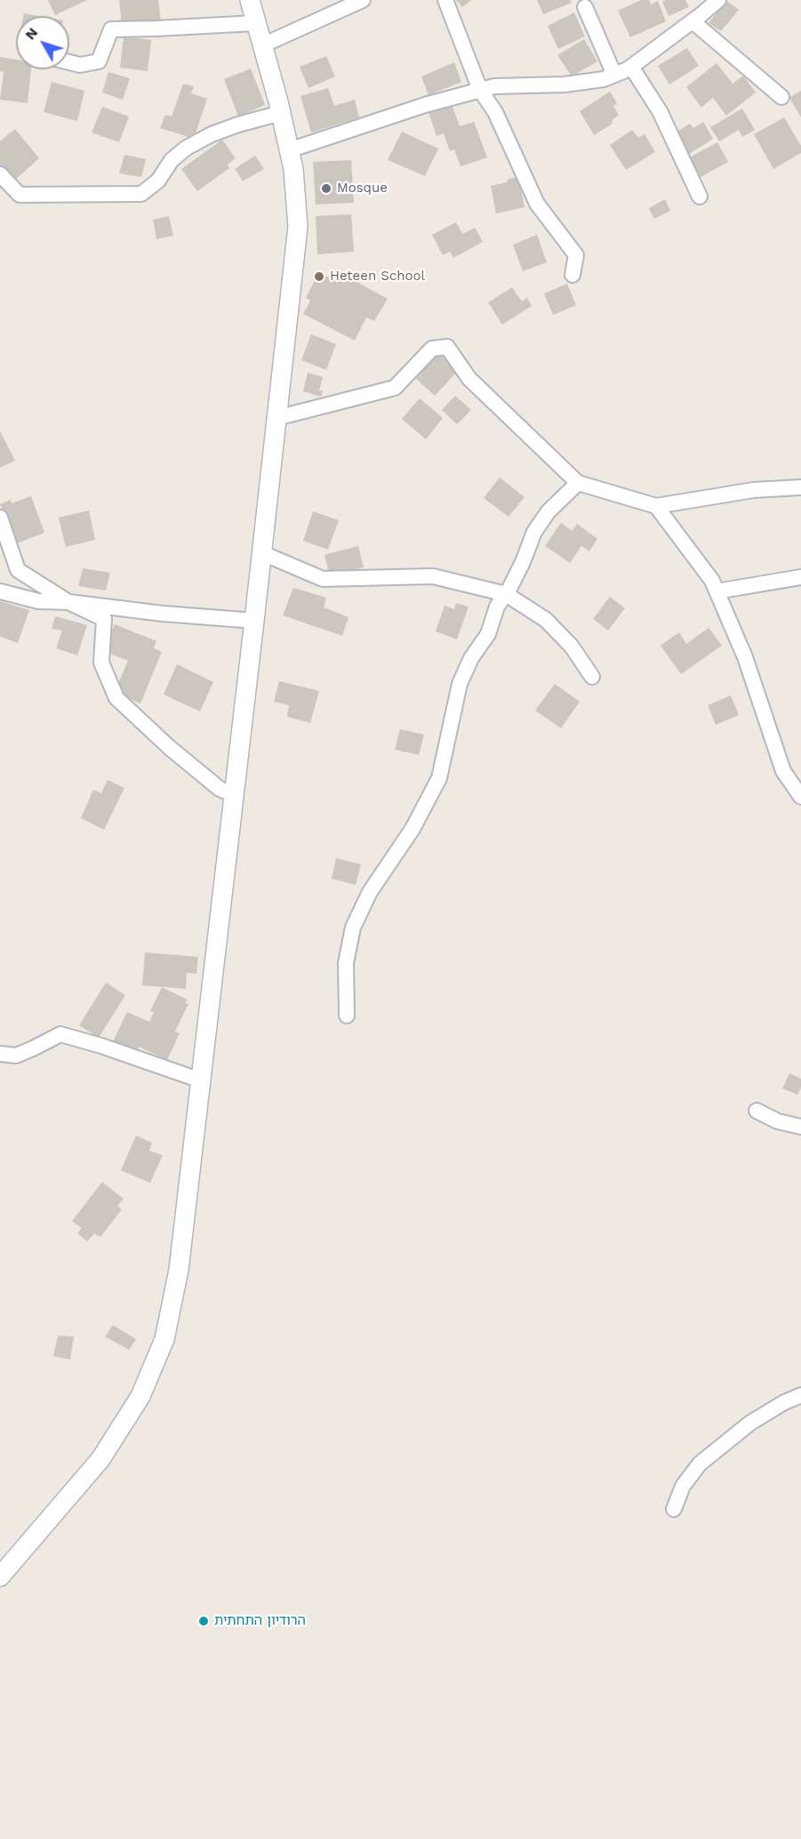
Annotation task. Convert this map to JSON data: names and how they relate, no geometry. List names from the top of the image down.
{
  "places": ["Mosque", "Heteen School", "הרודיון התחתית"],
  "north": "top left"
}
